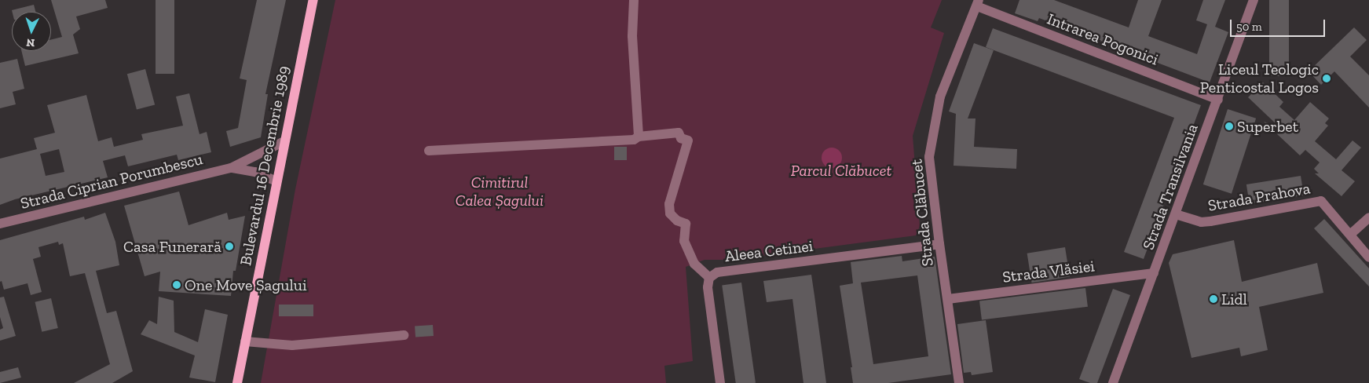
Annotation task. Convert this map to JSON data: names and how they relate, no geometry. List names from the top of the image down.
{
  "streets": {
    "main road": ["Bulevardul 16 Decembrie 1989"],
    "street": [
      "Intrarea Pogonici",
      "Strada Ciprian Porumbescu",
      "Strada Transilvania",
      "Strada Prahova",
      "Strada Clăbucet",
      "Aleea Cetinei",
      "Strada Vlăsiei"
    ]
  },
  "crossings": [
    ["Intrarea Pogonici", "Strada Transilvania"],
    ["Intrarea Pogonici", "Strada Clăbucet"],
    ["Bulevardul 16 Decembrie 1989", "Strada Ciprian Porumbescu"],
    ["Strada Transilvania", "Strada Prahova"],
    ["Strada Transilvania", "Strada Vlăsiei"],
    ["Strada Clăbucet", "Aleea Cetinei"],
    ["Strada Clăbucet", "Strada Vlăsiei"]
  ],
  "parks": ["Parcul Clăbucet", "Cimitirul Calea Șagului"],
  "places": [
    "Liceul Teologic Penticostal Logos",
    "Superbet",
    "Casa Funerară",
    "One Move Șagului",
    "Lidl"
  ],
  "scale_bar": "50 m",
  "north": "bottom"
}
